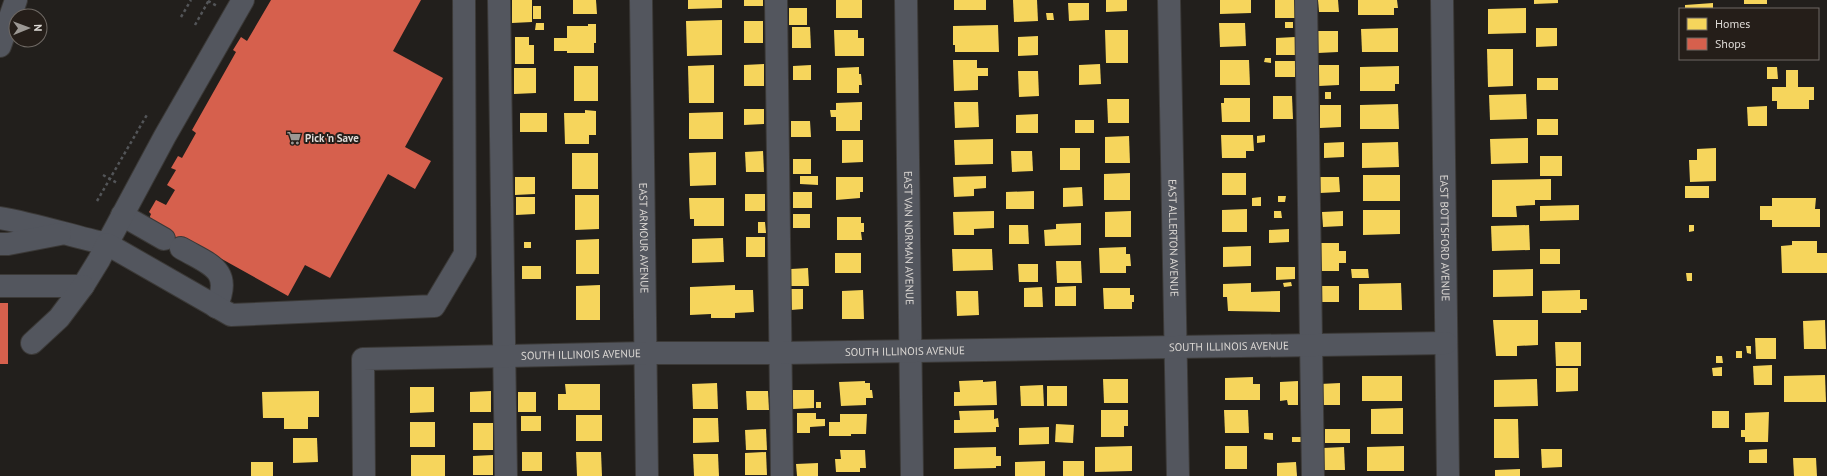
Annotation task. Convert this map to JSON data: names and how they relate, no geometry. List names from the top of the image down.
{
  "streets": {
    "street": [
      "EAST ARMOUR AVENUE",
      "EAST VAN NORMAN AVENUE",
      "EAST ALLERTON AVENUE",
      "EAST BOTTSFORD AVENUE",
      "SOUTH ILLINOIS AVENUE"
    ]
  },
  "crossings": [
    ["EAST ARMOUR AVENUE", "SOUTH ILLINOIS AVENUE"],
    ["EAST VAN NORMAN AVENUE", "SOUTH ILLINOIS AVENUE"],
    ["EAST ALLERTON AVENUE", "SOUTH ILLINOIS AVENUE"],
    ["EAST BOTTSFORD AVENUE", "SOUTH ILLINOIS AVENUE"]
  ],
  "places": {
    "supermarket": ["Pick 'n Save"]
  },
  "legend": ["Homes", "Shops"],
  "north": "right"
}
